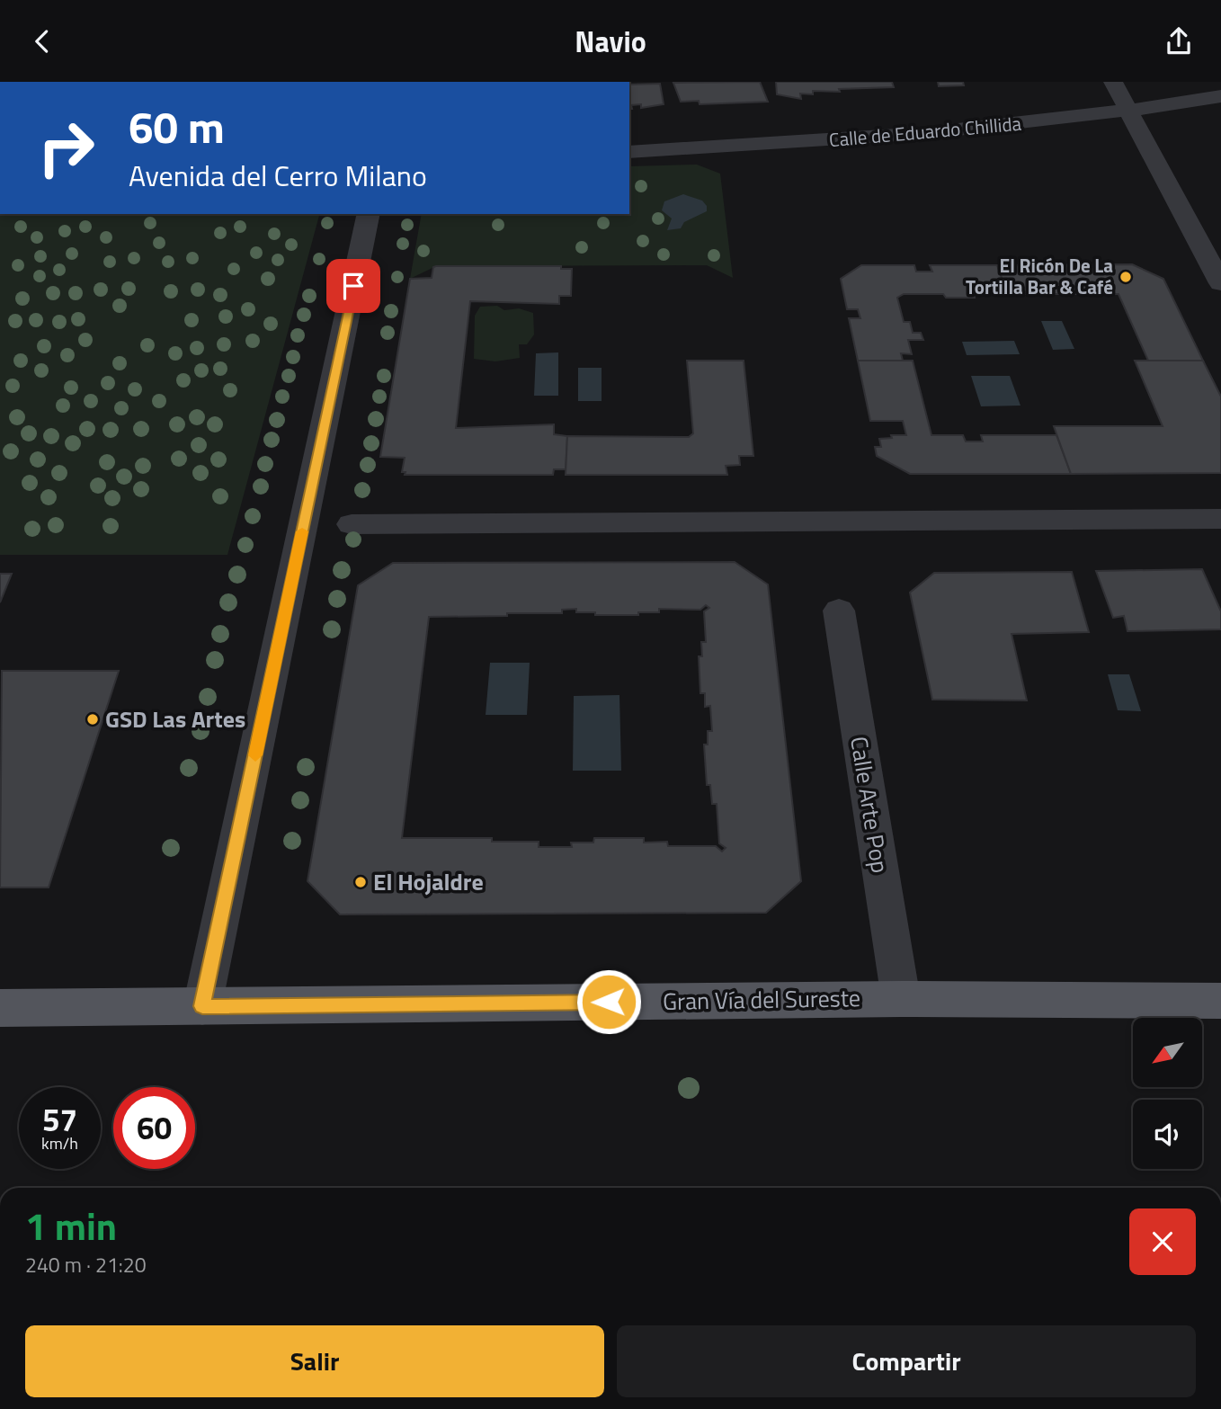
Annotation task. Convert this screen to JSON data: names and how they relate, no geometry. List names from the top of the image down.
{
  "streets": {
    "main road": ["Gran Vía del Sureste"],
    "street": ["Calle de Eduardo Chillida", "Calle Arte Pop"]
  },
  "crossings": [
    ["Calle Arte Pop", "Gran Vía del Sureste"]
  ],
  "places": ["El Ricón De La Tortilla Bar & Café", "GSD Las Artes", "El Hojaldre"],
  "north": "bottom left",
  "page": {
    "header": "Navio",
    "turn": ["60 m", "Avenida del Cerro Milano"],
    "speed": "57 km/h",
    "limit": "60",
    "heading": ["1 min", "240 m · 21:20"],
    "buttons": ["Salir", "Compartir"]
  }
}
